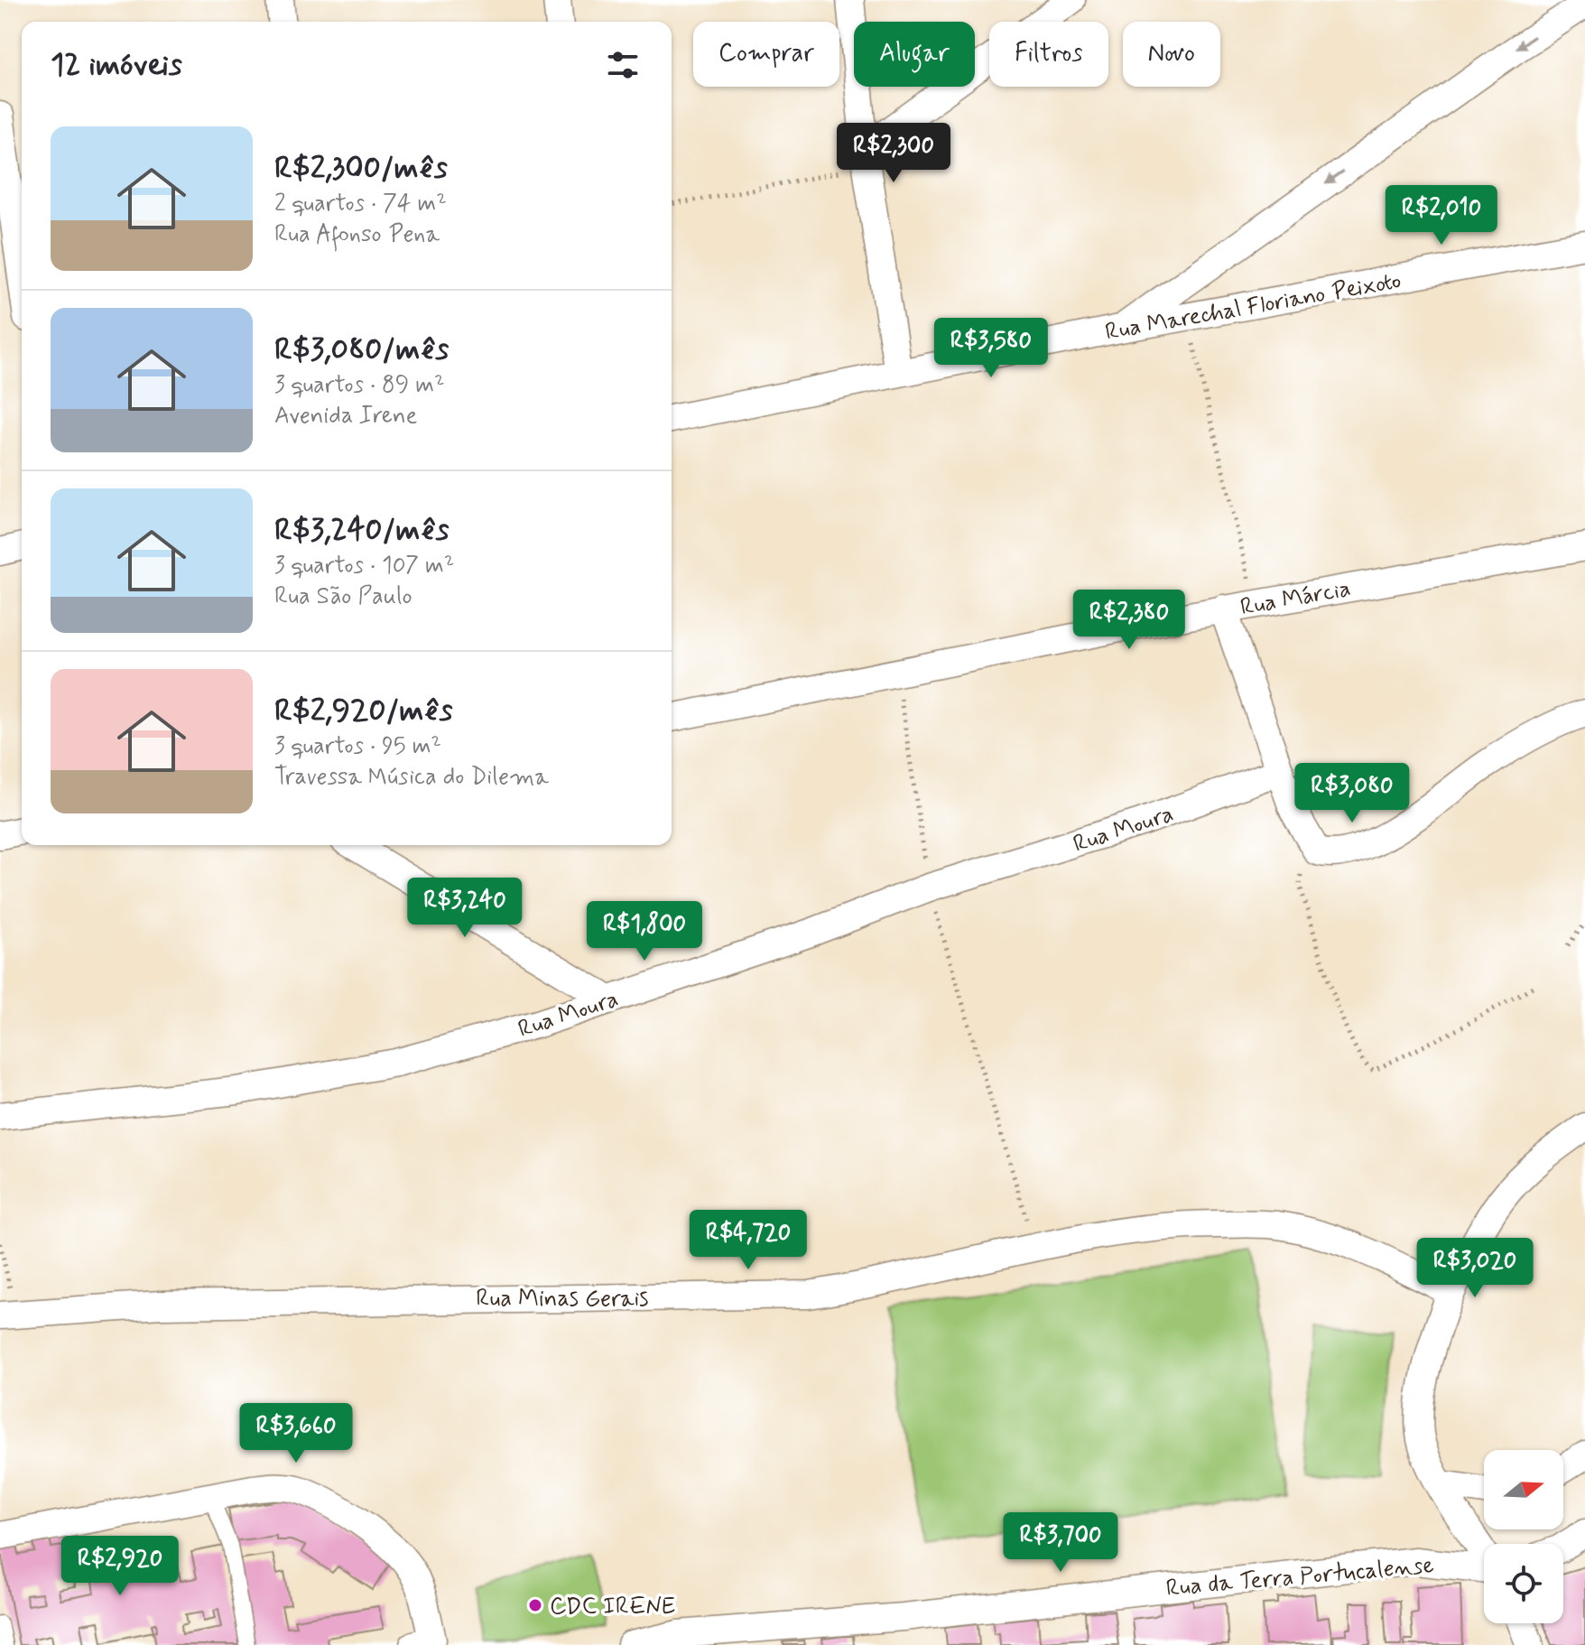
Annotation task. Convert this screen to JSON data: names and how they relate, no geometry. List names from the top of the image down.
{
  "streets": {
    "street": [
      "Rua Marechal Floriano Peixoto",
      "Rua Márcia",
      "Rua Moura",
      "Rua Minas Gerais",
      "Rua da Terra Portucalense"
    ]
  },
  "places": ["CDC IRENE"],
  "north": "right",
  "page": {
    "chip": [
      "Comprar",
      "Alugar",
      "Filtros",
      "Novo"
    ],
    "heading": "12 imóveis",
    "list": [
      {
        "name": "R$2,300/mês",
        "note": "2 quartos · 74 m² · Rua Afonso Pena"
      },
      {
        "name": "R$3,080/mês",
        "note": "3 quartos · 89 m² · Avenida Irene"
      },
      {
        "name": "R$3,240/mês",
        "note": "3 quartos · 107 m² · Rua São Paulo"
      },
      {
        "name": "R$2,920/mês",
        "note": "3 quartos · 95 m² · Travessa Música do Dilema"
      }
    ],
    "price": [
      "R$2,300",
      "R$2,010",
      "R$3,580",
      "R$2,380",
      "R$3,080",
      "R$3,240",
      "R$1,800",
      "R$4,720",
      "R$3,020",
      "R$3,660",
      "R$3,700",
      "R$2,920"
    ]
  }
}
